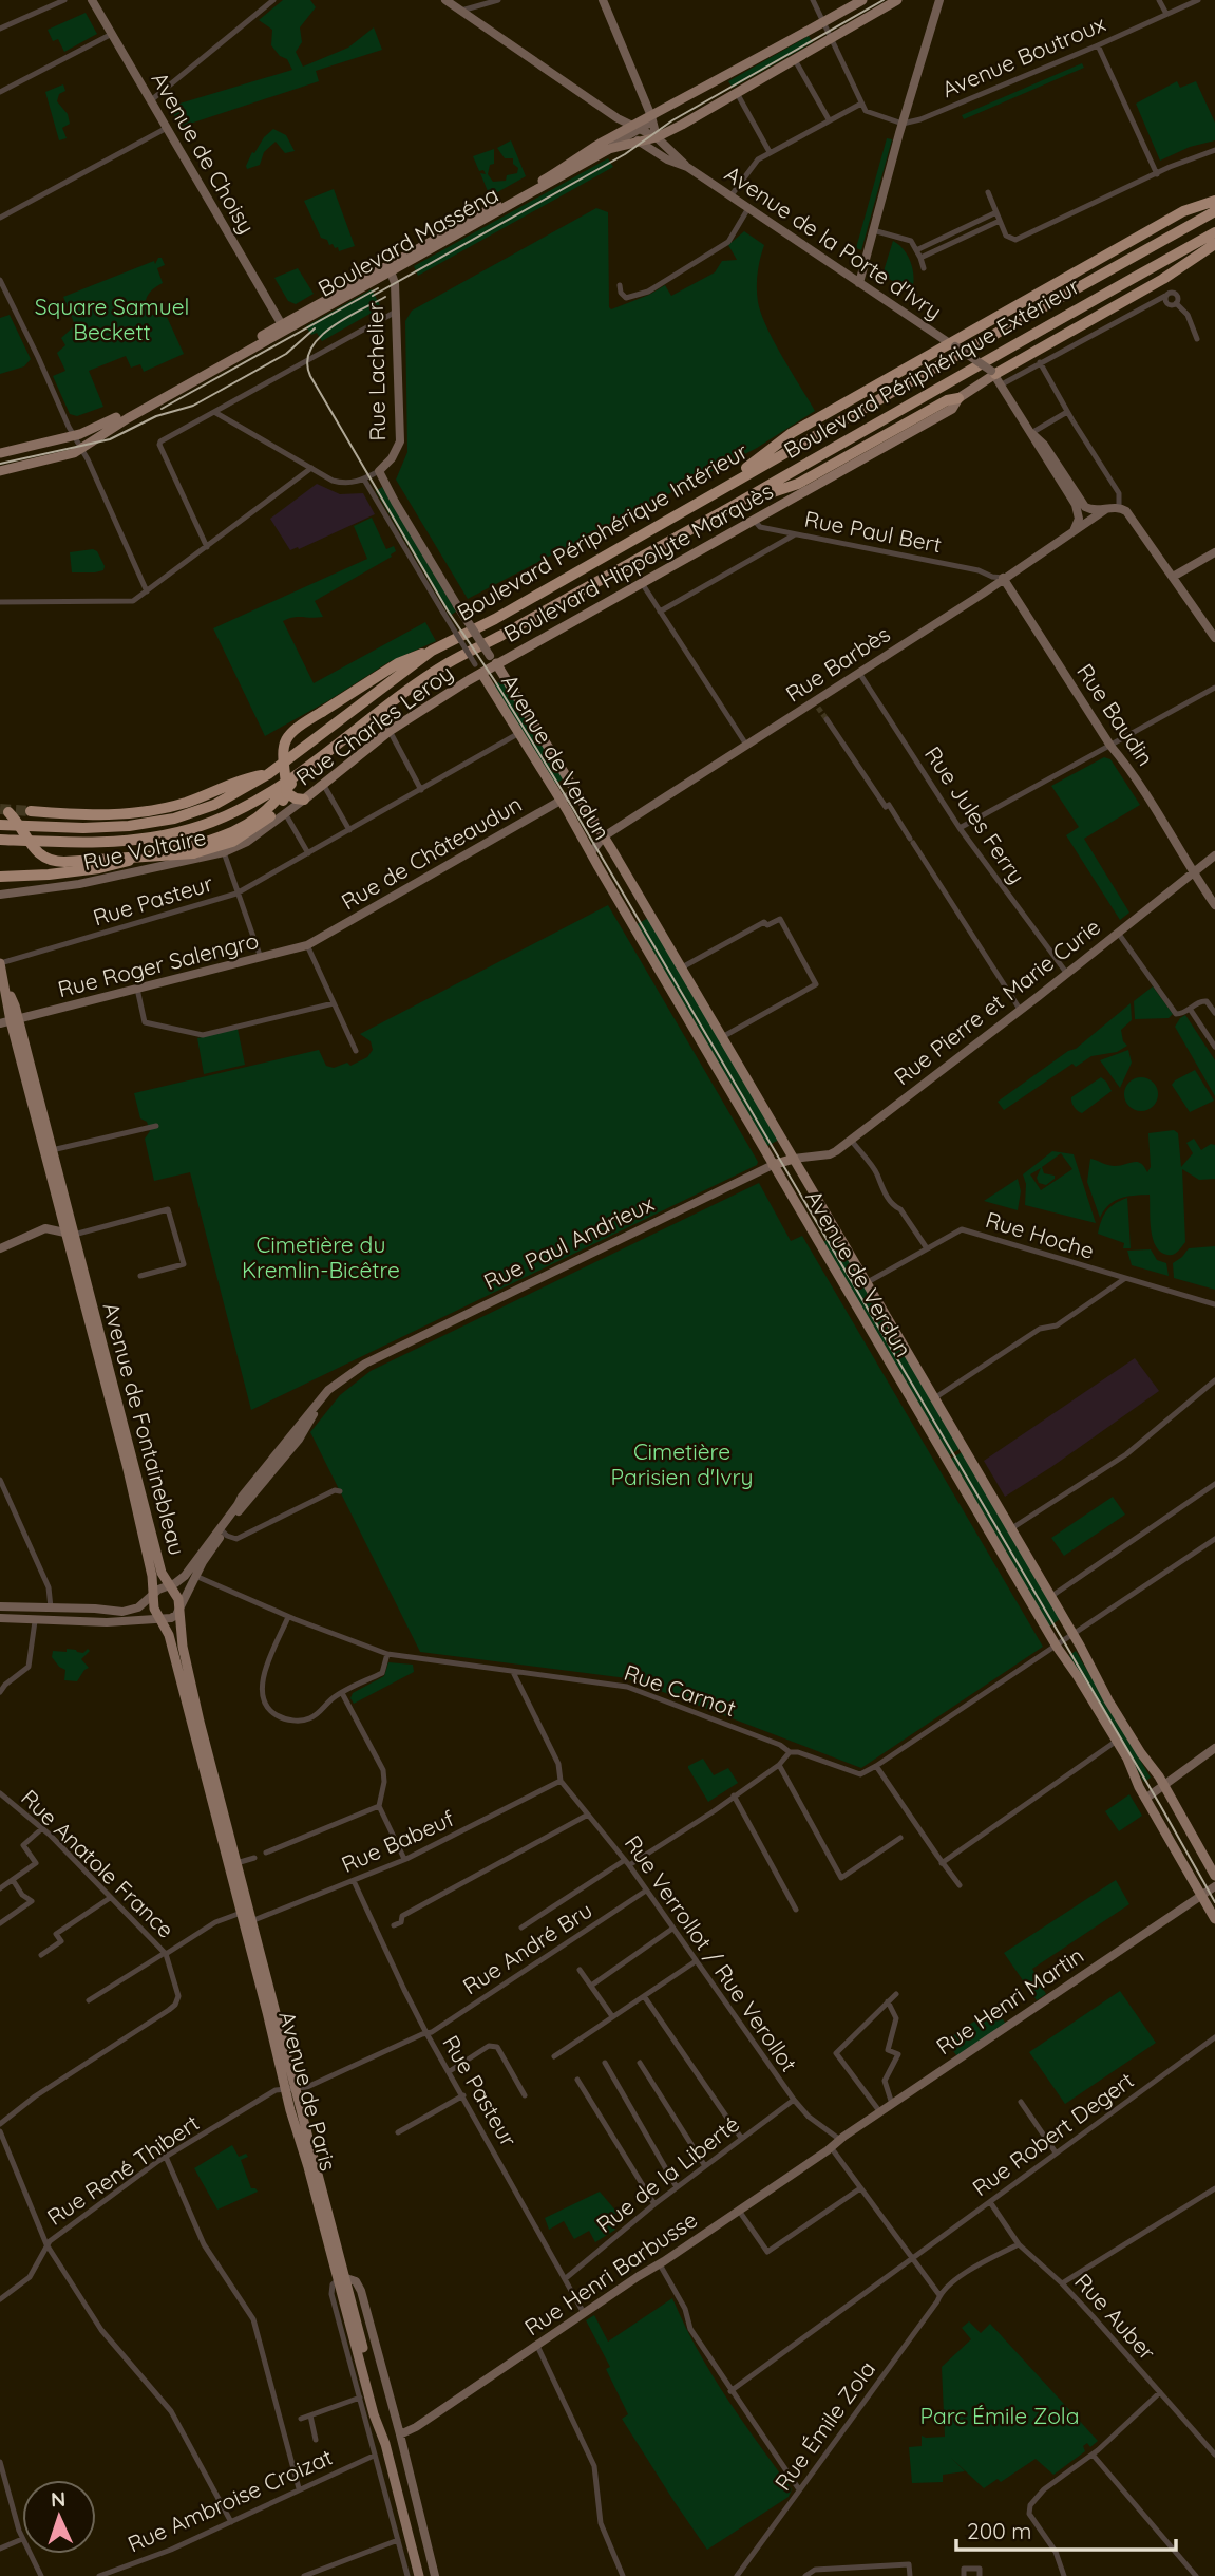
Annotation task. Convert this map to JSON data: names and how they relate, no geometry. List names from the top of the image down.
{
  "streets": {
    "highway": ["Boulevard Périphérique Extérieur", "Boulevard Périphérique Intérieur"],
    "main road": [
      "Avenue de Choisy",
      "Boulevard Masséna",
      "Avenue de la Porte d'Ivry",
      "Rue Lachelier",
      "Boulevard Hippolyte Marquès",
      "Rue Barbès",
      "Rue Baudin",
      "Rue Charles Leroy",
      "Avenue de Verdun",
      "Rue Voltaire",
      "Rue de Châteaudun",
      "Rue Roger Salengro",
      "Rue Pierre et Marie Curie",
      "Rue Paul Andrieux",
      "Avenue de Fontainebleau",
      "Rue Henri Martin",
      "Avenue de Paris",
      "Rue Henri Barbusse"
    ],
    "street": [
      "Avenue Boutroux",
      "Rue Paul Bert",
      "Rue Jules Ferry",
      "Rue Pasteur",
      "Rue Hoche",
      "Rue Carnot",
      "Rue Babeuf",
      "Rue Anatole France",
      "Rue André Bru",
      "Rue Verrollot / Rue Verollot",
      "Rue Robert Degert",
      "Rue René Thibert",
      "Rue de la Liberté",
      "Rue Auber",
      "Rue Émile Zola",
      "Rue Ambroise Croizat"
    ]
  },
  "crossings": [
    ["Avenue de Choisy", "Boulevard Masséna"],
    ["Boulevard Masséna", "Avenue de la Porte d'Ivry"],
    ["Boulevard Masséna", "Rue Lachelier"],
    ["Avenue de la Porte d'Ivry", "Boulevard Hippolyte Marquès"],
    ["Rue Paul Bert", "Boulevard Hippolyte Marquès"],
    ["Rue Paul Bert", "Rue Barbès"],
    ["Rue Paul Bert", "Rue Baudin"],
    ["Boulevard Hippolyte Marquès", "Rue Charles Leroy"],
    ["Boulevard Hippolyte Marquès", "Avenue de Verdun"],
    ["Rue Barbès", "Rue Baudin"],
    ["Rue Barbès", "Avenue de Verdun"],
    ["Rue Barbès", "Rue Jules Ferry"],
    ["Rue Baudin", "Rue Pierre et Marie Curie"],
    ["Rue Charles Leroy", "Avenue de Verdun"],
    ["Rue Charles Leroy", "Rue Voltaire"],
    ["Avenue de Verdun", "Rue de Châteaudun"],
    ["Avenue de Verdun", "Rue Pasteur"],
    ["Avenue de Verdun", "Rue Pierre et Marie Curie"],
    ["Avenue de Verdun", "Rue Hoche"],
    ["Avenue de Verdun", "Rue Paul Andrieux"],
    ["Avenue de Verdun", "Rue Henri Martin"],
    ["Rue Jules Ferry", "Rue Pierre et Marie Curie"],
    ["Rue de Châteaudun", "Rue Roger Salengro"],
    ["Rue Pasteur", "Avenue de Fontainebleau"],
    ["Rue Pasteur", "Rue Babeuf"],
    ["Rue Pasteur", "Rue André Bru"],
    ["Rue Pasteur", "Rue de la Liberté"],
    ["Rue Pasteur", "Rue Henri Barbusse"],
    ["Rue Roger Salengro", "Avenue de Fontainebleau"],
    ["Avenue de Fontainebleau", "Rue Babeuf"],
    ["Avenue de Fontainebleau", "Rue Anatole France"],
    ["Avenue de Fontainebleau", "Avenue de Paris"],
    ["Rue Babeuf", "Rue Verrollot / Rue Verollot"],
    ["Rue Babeuf", "Avenue de Paris"],
    ["Rue André Bru", "Rue Verrollot / Rue Verollot"],
    ["Rue André Bru", "Avenue de Paris"],
    ["Rue Verrollot / Rue Verollot", "Rue Henri Martin"],
    ["Rue Verrollot / Rue Verollot", "Rue de la Liberté"],
    ["Rue Verrollot / Rue Verollot", "Rue Henri Barbusse"],
    ["Rue Henri Martin", "Rue Henri Barbusse"],
    ["Avenue de Paris", "Rue René Thibert"],
    ["Avenue de Paris", "Rue Henri Barbusse"],
    ["Avenue de Paris", "Rue Ambroise Croizat"],
    ["Rue Robert Degert", "Rue Auber"]
  ],
  "parks": [
    "Square Samuel Beckett",
    "Cimetière du Kremlin-Bicêtre",
    "Cimetière Parisien d'Ivry",
    "Parc Émile Zola"
  ],
  "scale_bar": "200 m",
  "north": "top"
}
